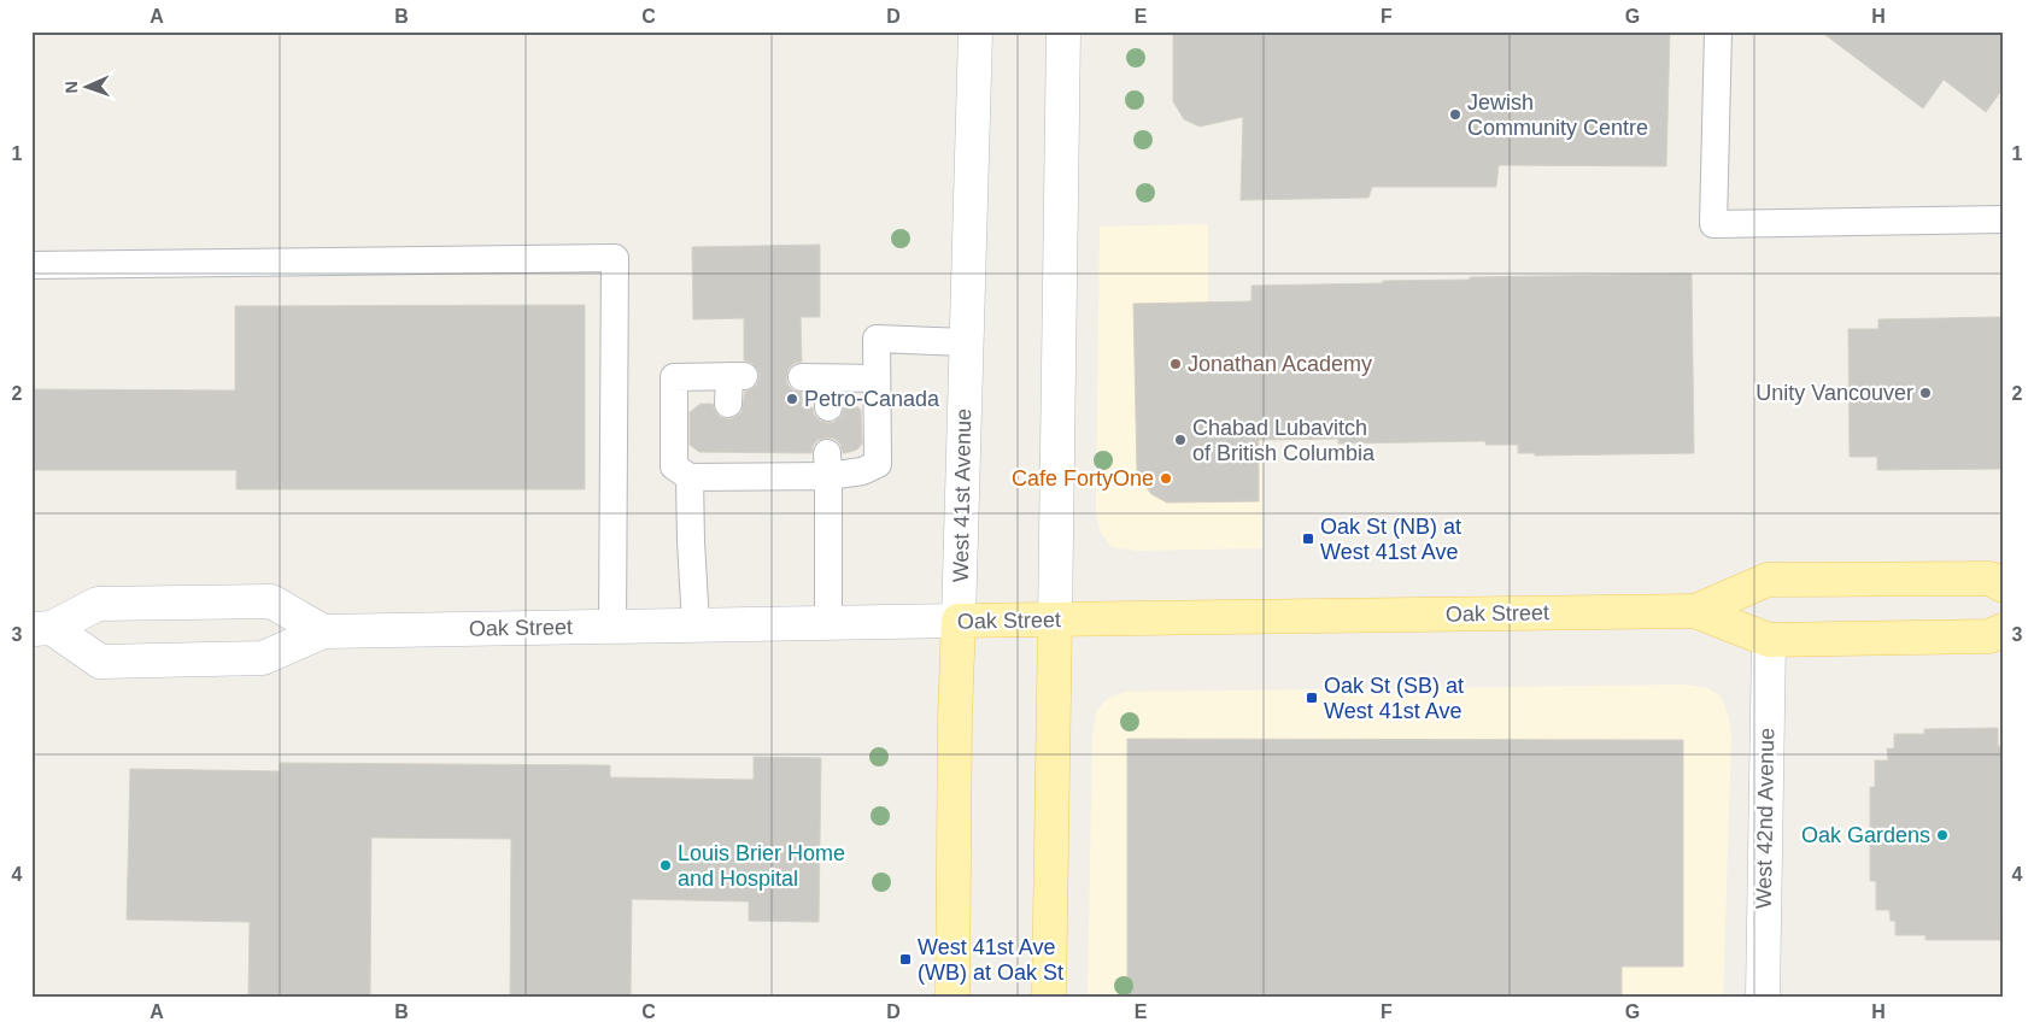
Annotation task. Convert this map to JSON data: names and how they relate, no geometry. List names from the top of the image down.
{
  "streets": {
    "main road": ["West 41st Avenue", "Oak Street", "West 42nd Avenue"]
  },
  "crossings": [
    ["West 41st Avenue", "Oak Street"],
    ["Oak Street", "West 42nd Avenue"]
  ],
  "places": {
    "other": [
      "Jewish Community Centre",
      "Jonathan Academy",
      "Unity Vancouver",
      "Petro-Canada",
      "Chabad Lubavitch of British Columbia",
      "Cafe FortyOne",
      "Oak Gardens",
      "Louis Brier Home and Hospital"
    ],
    "transit": ["Oak St (NB) at West 41st Ave", "Oak St (SB) at West 41st Ave", "West 41st Ave (WB) at Oak St"]
  },
  "north": "left",
  "grid": {
    "columns": [
      "A",
      "B",
      "C",
      "D",
      "E",
      "F",
      "G",
      "H"
    ],
    "rows": [
      "1",
      "2",
      "3",
      "4"
    ]
  }
}
